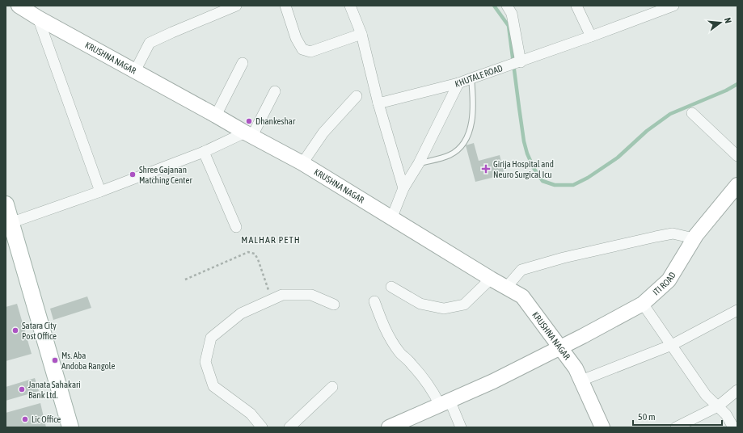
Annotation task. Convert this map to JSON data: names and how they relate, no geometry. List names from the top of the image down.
{
  "streets": {
    "main road": ["KRUSHNA NAGAR", "ITI ROAD"],
    "street": ["KHUTALE ROAD"]
  },
  "crossings": [
    ["KRUSHNA NAGAR", "ITI ROAD"]
  ],
  "districts": ["MALHAR PETH"],
  "places": {
    "other": [
      "Dhankeshar",
      "Shree Gajanan Matching Center",
      "Satara City Post Office",
      "Ms. Aba Andoba Rangole",
      "Janata Sahakari Bank Ltd.",
      "Lic Office"
    ],
    "health": ["Girija Hospital and Neuro Surgical Icu"]
  },
  "scale_bar": "50 m",
  "north": "right"
}
